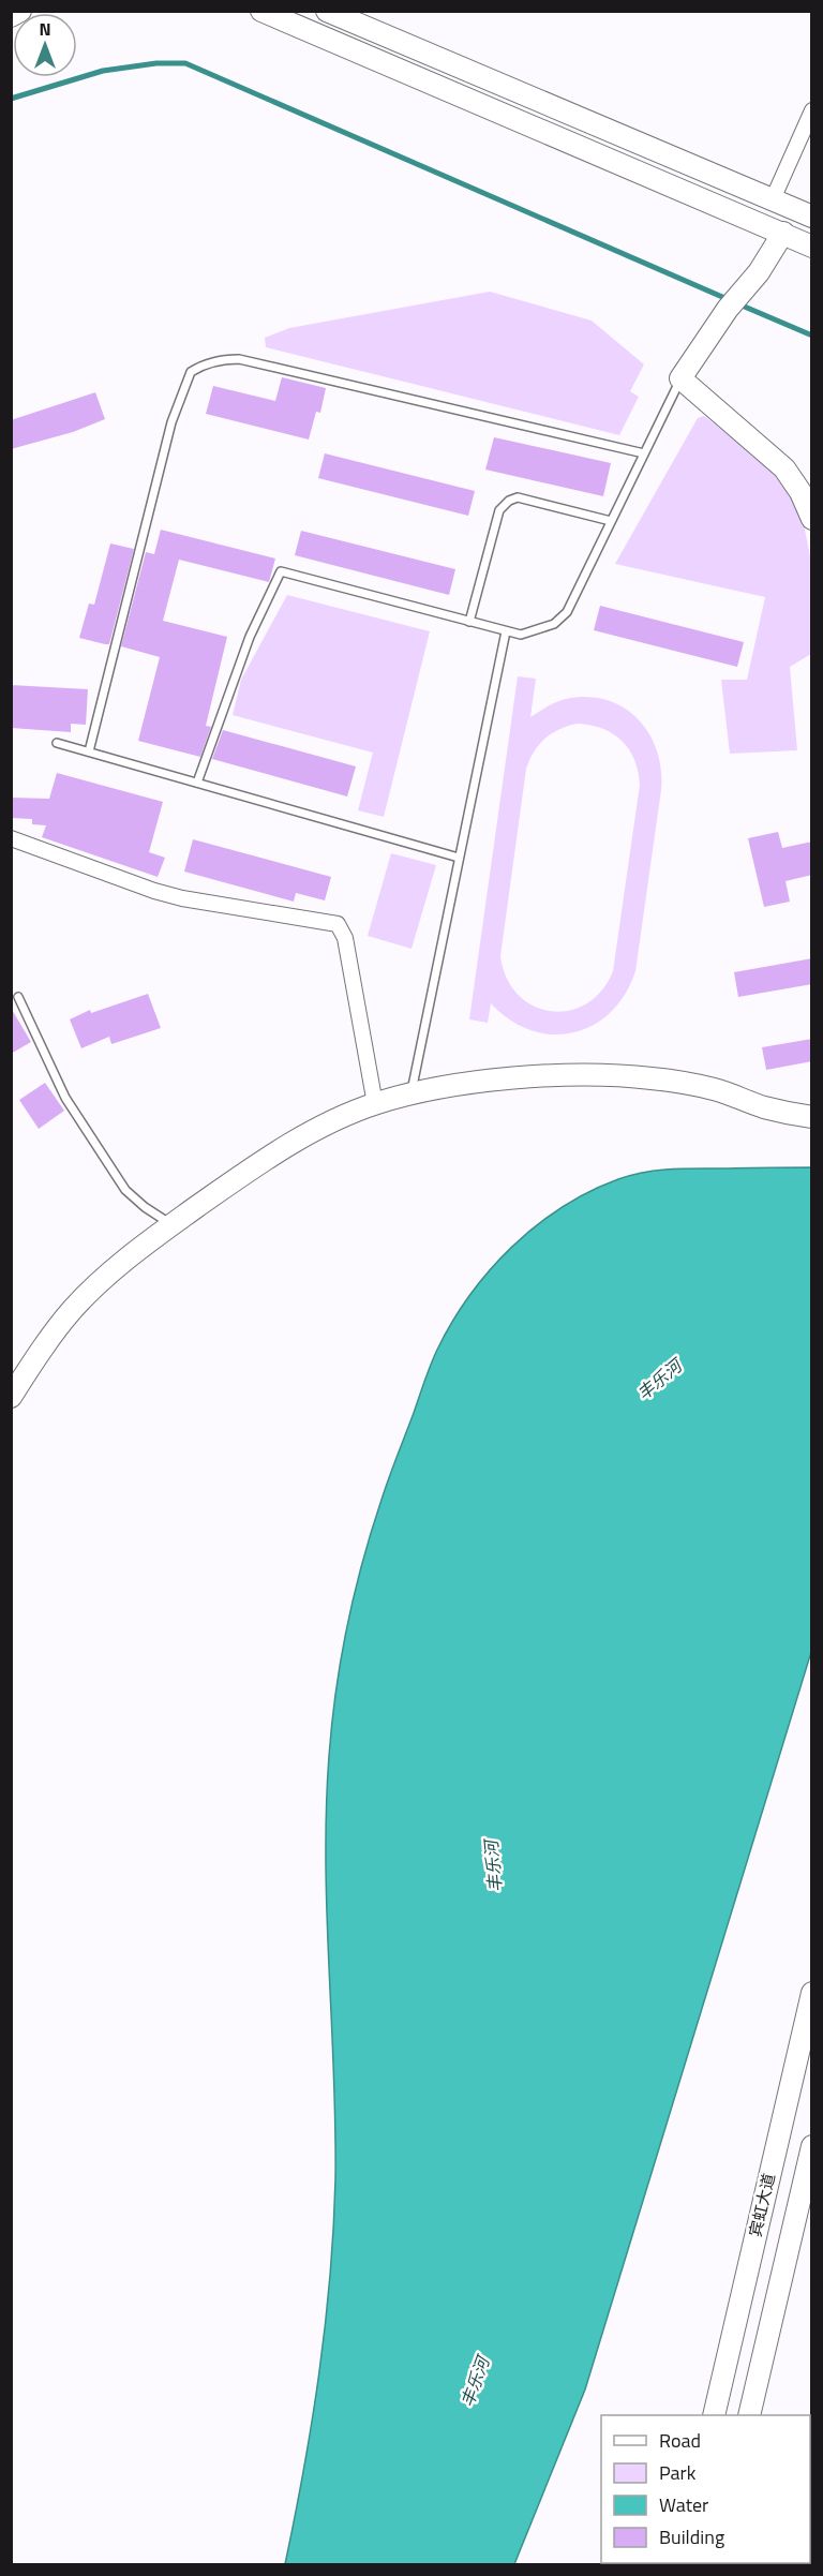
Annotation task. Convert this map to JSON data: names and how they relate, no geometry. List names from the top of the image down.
{
  "streets": {
    "main road": ["宾虹大道"]
  },
  "water": ["丰乐河"],
  "legend": [
    "Road",
    "Park",
    "Water",
    "Building"
  ],
  "north": "top"
}
